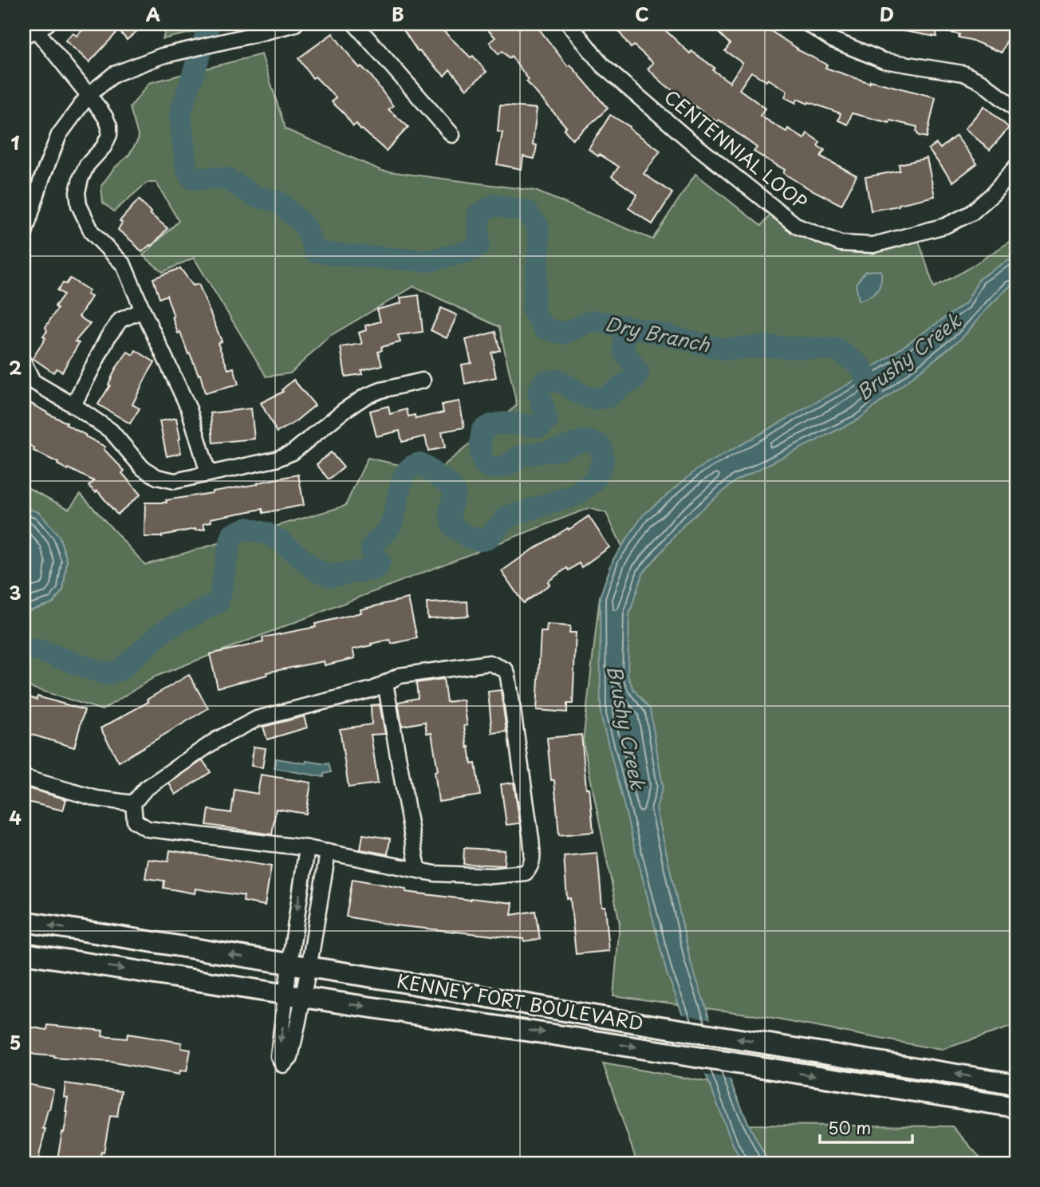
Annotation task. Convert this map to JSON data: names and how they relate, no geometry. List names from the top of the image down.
{
  "streets": {
    "main road": ["KENNEY FORT BOULEVARD"],
    "street": ["CENTENNIAL LOOP"]
  },
  "water": ["Dry Branch", "Brushy Creek"],
  "scale_bar": "50 m",
  "grid": {
    "columns": [
      "A",
      "B",
      "C",
      "D"
    ],
    "rows": [
      "1",
      "2",
      "3",
      "4",
      "5"
    ]
  }
}
